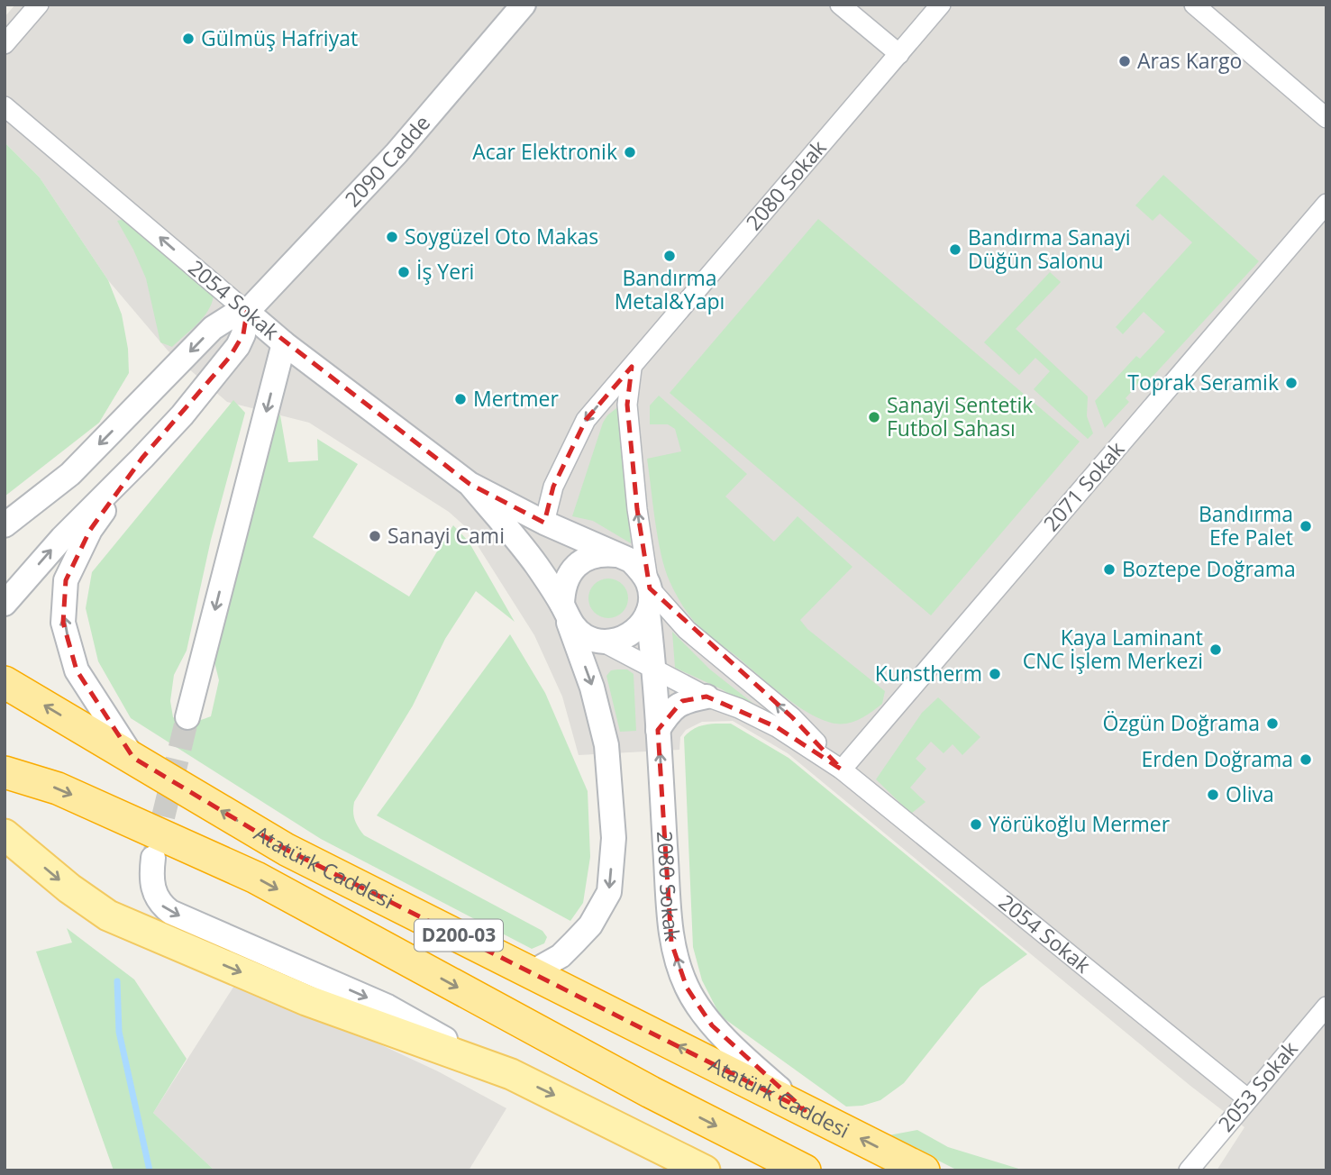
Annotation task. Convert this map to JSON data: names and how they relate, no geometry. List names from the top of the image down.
{
  "streets": {
    "highway": ["Atatürk Caddesi", "D200-03"],
    "street": [
      "2090 Cadde",
      "2080 Sokak",
      "2054 Sokak",
      "2071 Sokak",
      "2053 Sokak"
    ]
  },
  "crossings": [
    ["2090 Cadde", "2054 Sokak"],
    ["2080 Sokak", "2054 Sokak"],
    ["2080 Sokak", "Atatürk Caddesi"],
    ["2054 Sokak", "2071 Sokak"],
    ["2054 Sokak", "2053 Sokak"]
  ],
  "places": [
    "Gülmüş Hafriyat",
    "Aras Kargo",
    "Acar Elektronik",
    "Soygüzel Oto Makas",
    "Bandırma Sanayi Düğün Salonu",
    "Bandırma Metal&Yapı",
    "İş Yeri",
    "Toprak Seramik",
    "Mertmer",
    "Sanayi Sentetik Futbol Sahası",
    "Bandırma Efe Palet",
    "Sanayi Cami",
    "Boztepe Doğrama",
    "Kaya Laminant CNC İşlem Merkezi",
    "Kunstherm",
    "Özgün Doğrama",
    "Erden Doğrama",
    "Oliva",
    "Yörükoğlu Mermer"
  ]
}
